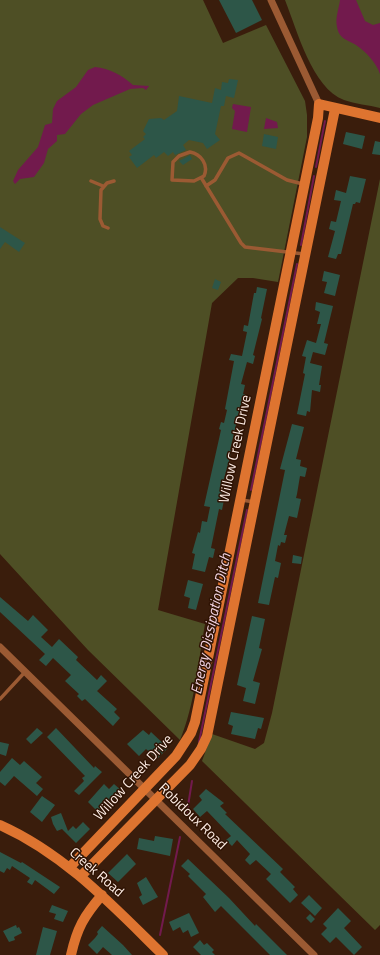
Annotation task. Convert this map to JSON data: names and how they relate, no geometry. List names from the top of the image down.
{
  "streets": {
    "street": ["Willow Creek Drive", "Robidoux Road", "Creek Road"]
  },
  "crossings": [
    ["Willow Creek Drive", "Robidoux Road"],
    ["Willow Creek Drive", "Creek Road"]
  ],
  "water": ["Energy Dissipation Ditch"]
}
